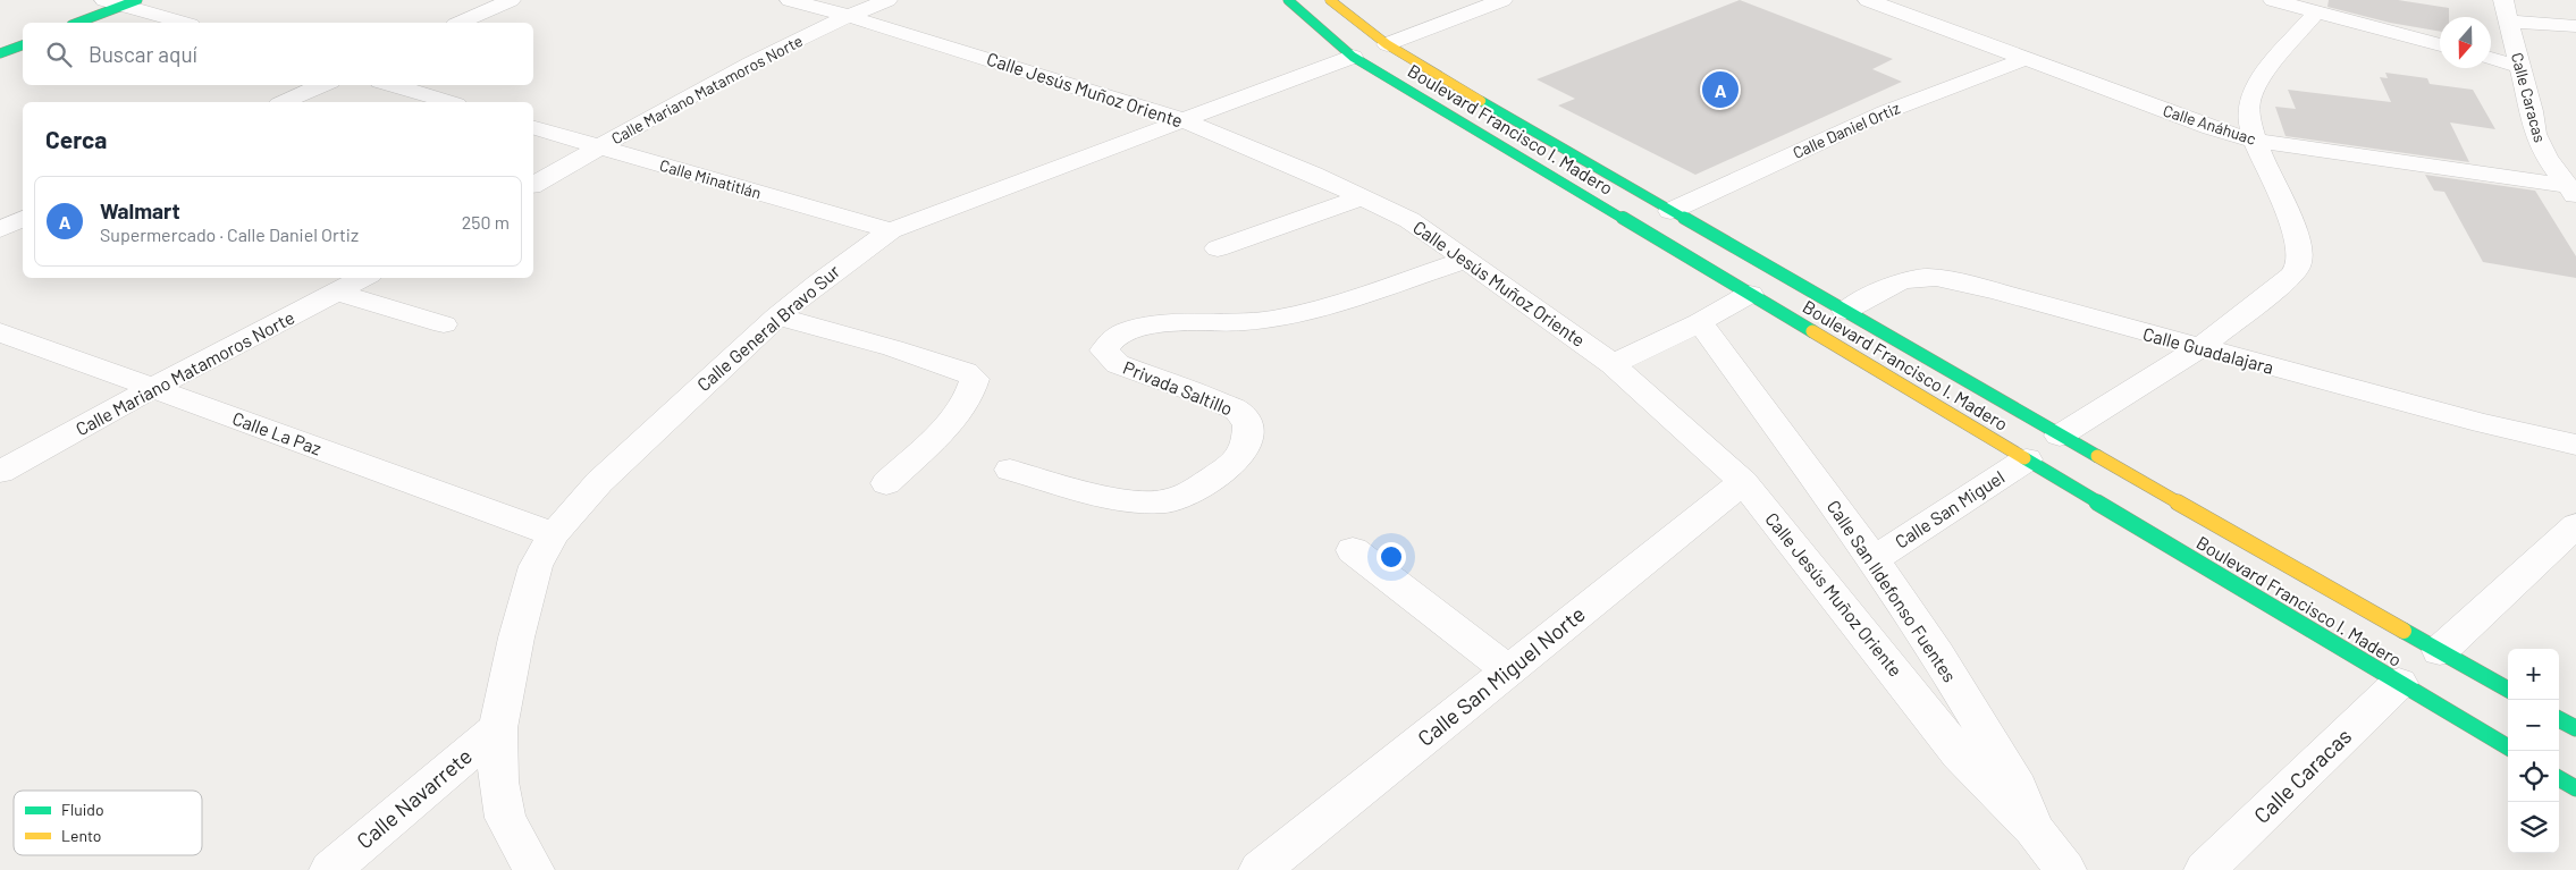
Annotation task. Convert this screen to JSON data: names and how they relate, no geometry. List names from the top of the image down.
{
  "streets": {
    "main road": ["Boulevard Francisco I. Madero"],
    "street": [
      "Calle Mariano Matamoros Norte",
      "Calle Jesús Muñoz Oriente",
      "Calle Caracas",
      "Calle Anáhuac",
      "Calle Daniel Ortiz",
      "Calle Minatitlán",
      "Calle General Bravo Sur",
      "Calle Guadalajara",
      "Privada Saltillo",
      "Calle La Paz",
      "Calle San Miguel",
      "Calle San Ildefonso Fuentes",
      "Calle San Miguel Norte",
      "Calle Navarrete"
    ]
  },
  "crossings": [
    ["Calle Mariano Matamoros Norte", "Calle Jesús Muñoz Oriente"],
    ["Calle Mariano Matamoros Norte", "Calle Minatitlán"],
    ["Calle Mariano Matamoros Norte", "Calle La Paz"],
    ["Calle Jesús Muñoz Oriente", "Calle General Bravo Sur"],
    ["Calle Jesús Muñoz Oriente", "Privada Saltillo"],
    ["Calle Jesús Muñoz Oriente", "Calle San Ildefonso Fuentes"],
    ["Calle Jesús Muñoz Oriente", "Calle San Miguel Norte"],
    ["Calle Caracas", "Calle Anáhuac"],
    ["Calle Caracas", "Boulevard Francisco I. Madero"],
    ["Calle Anáhuac", "Calle Daniel Ortiz"],
    ["Boulevard Francisco I. Madero", "Calle Daniel Ortiz"],
    ["Boulevard Francisco I. Madero", "Calle General Bravo Sur"],
    ["Boulevard Francisco I. Madero", "Calle Guadalajara"],
    ["Boulevard Francisco I. Madero", "Calle San Miguel"],
    ["Calle Minatitlán", "Calle General Bravo Sur"],
    ["Calle General Bravo Sur", "Calle La Paz"],
    ["Calle General Bravo Sur", "Calle Navarrete"],
    ["Calle San Miguel", "Calle San Ildefonso Fuentes"]
  ],
  "legend": ["Fluido", "Lento"],
  "north": "bottom",
  "page": {
    "search": "Buscar aquí",
    "pins": "A",
    "heading": "Cerca",
    "list": [
      {
        "mark": "A",
        "name": "Walmart",
        "note": "Supermercado · Calle Daniel Ortiz",
        "value": "250 m"
      }
    ],
    "map_buttons": ["+", "−"]
  }
}
